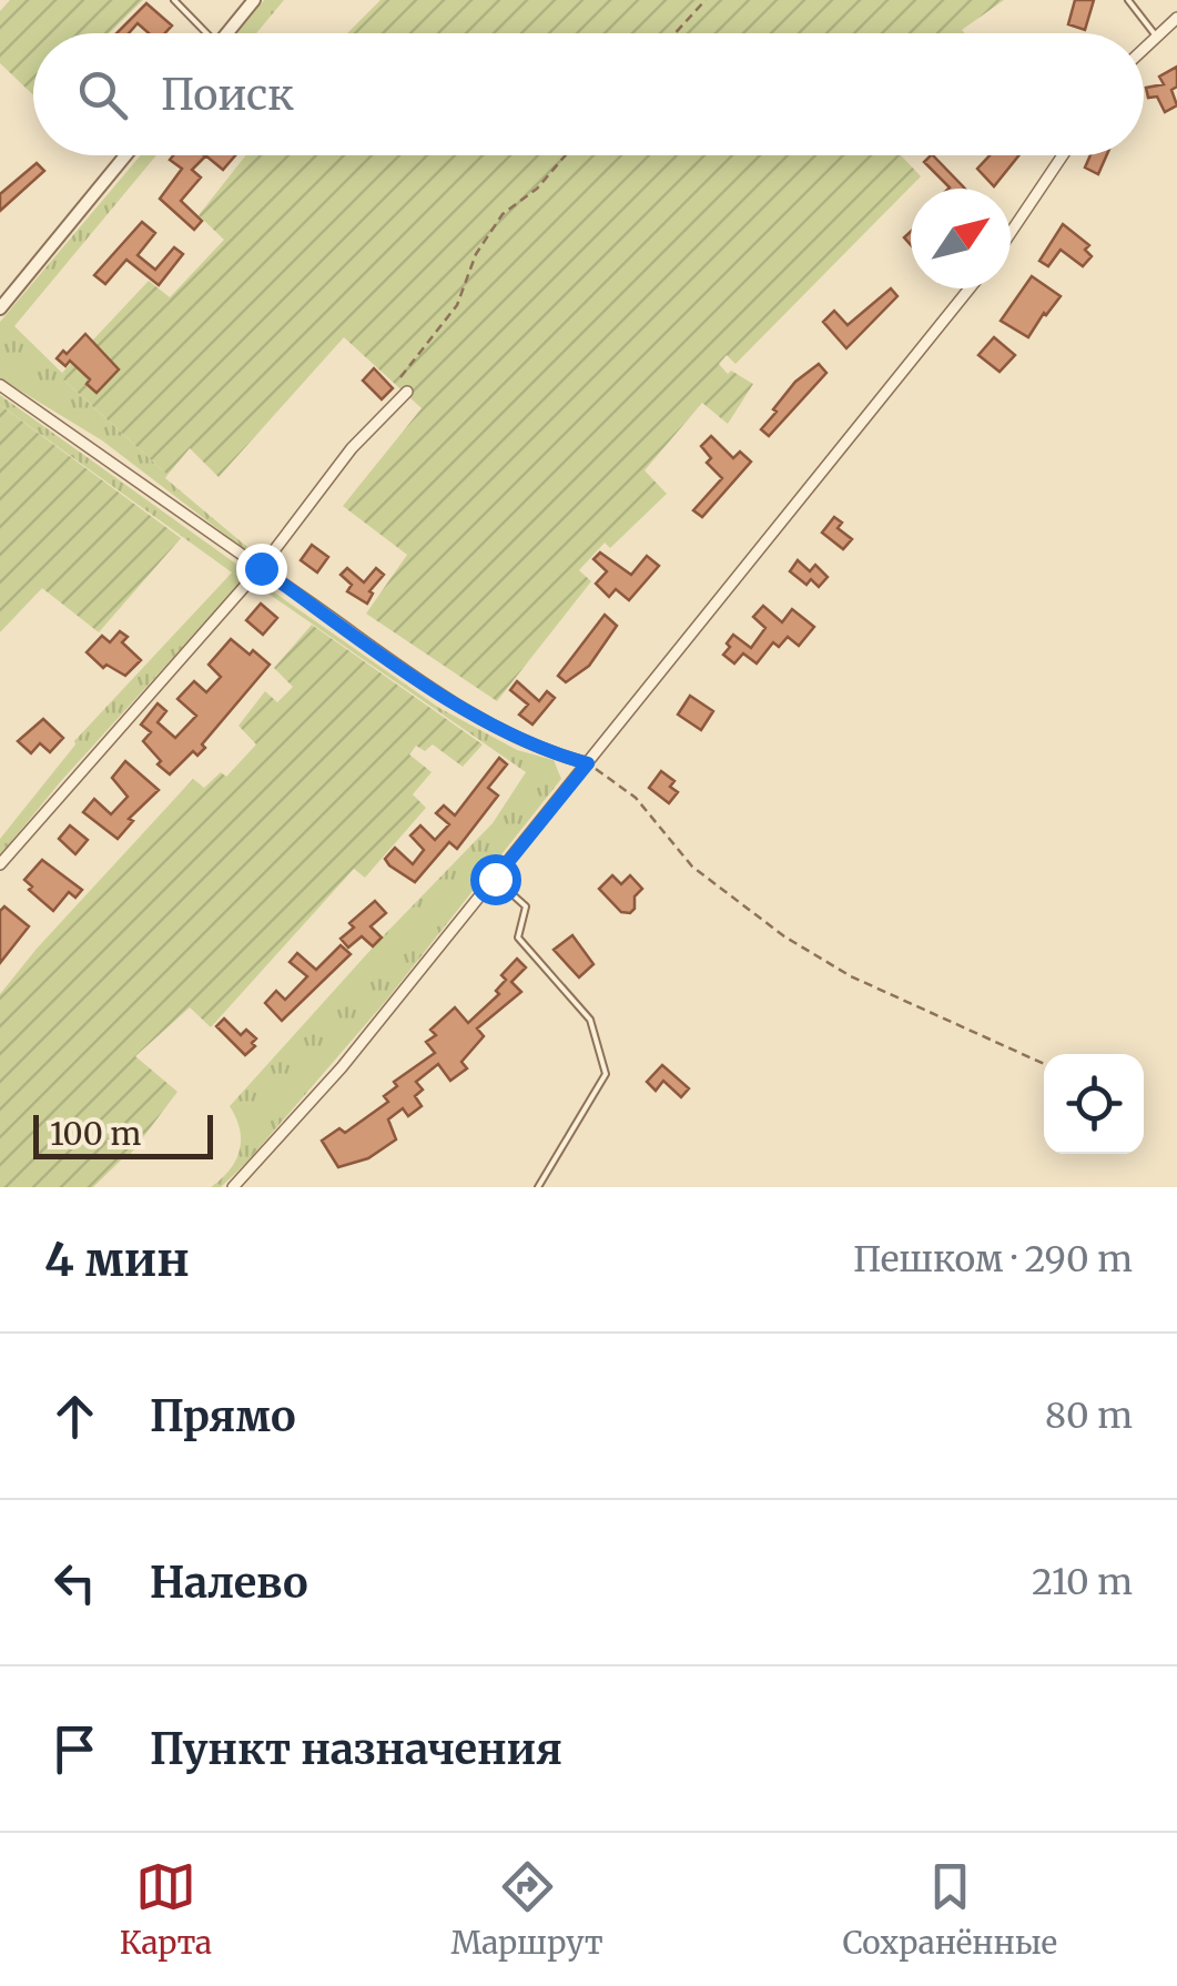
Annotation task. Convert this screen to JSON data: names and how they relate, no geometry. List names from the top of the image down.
{
  "scale_bar": "100 m",
  "north": "top right",
  "page": {
    "search": "Поиск",
    "scale": "100 m",
    "heading": ["4 мин", "Пешком · 290 m"],
    "list": [
      ["Прямо", "80 m"],
      ["Налево", "210 m"],
      "Пункт назначения"
    ],
    "nav": ["Карта", "Маршрут", "Сохранённые"]
  }
}
